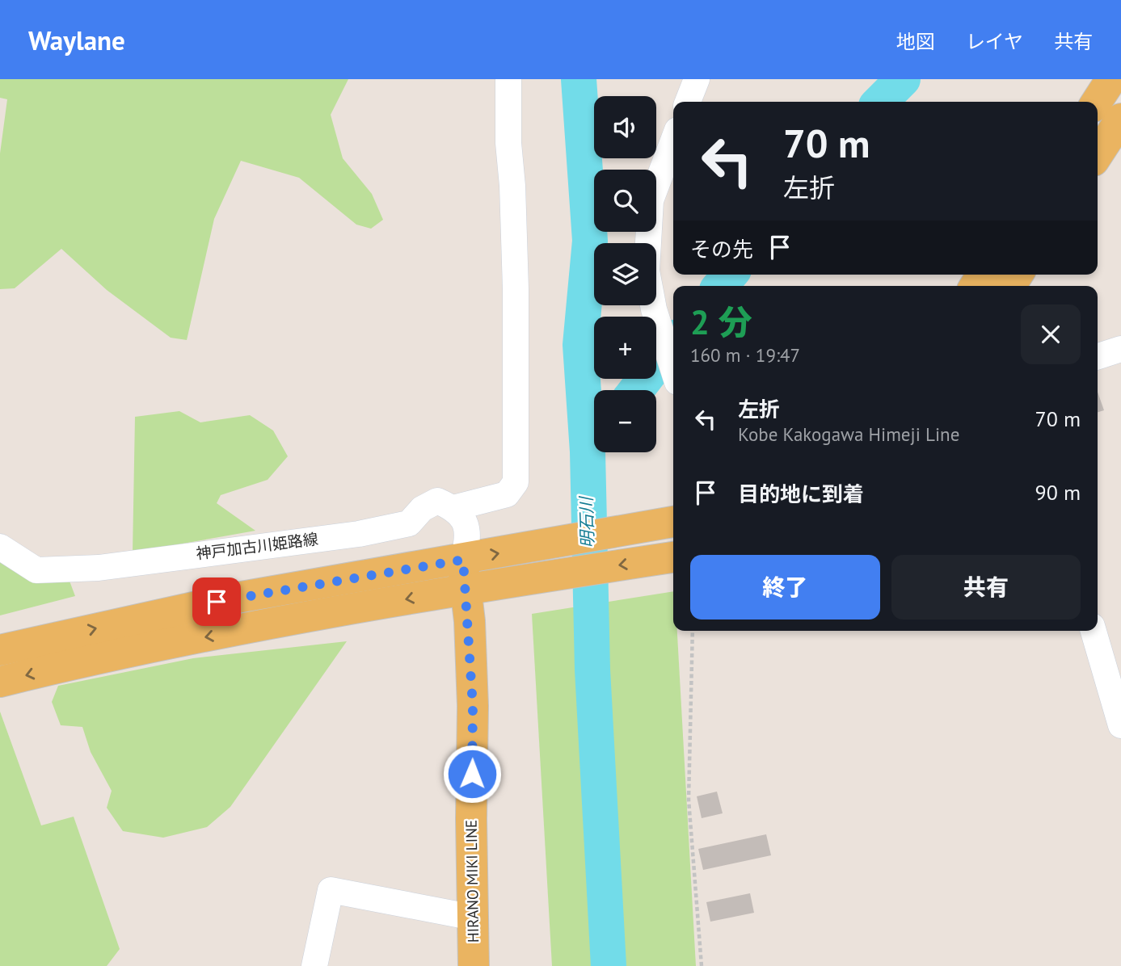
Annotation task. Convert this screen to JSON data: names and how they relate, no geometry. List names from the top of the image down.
{
  "streets": {
    "main road": ["HIRANO MIKI LINE"],
    "street": ["神戸加古川姫路線"]
  },
  "water": ["明石川"],
  "page": {
    "header": "Waylane",
    "nav": ["地図", "レイヤ", "共有"],
    "map_buttons": ["+", "−"],
    "turn": ["70 m", "左折"],
    "then": "その先",
    "heading": ["2 分", "160 m · 19:47"],
    "list": [
      {
        "name": "左折",
        "note": "Kobe Kakogawa Himeji Line",
        "value": "70 m"
      },
      {
        "name": "目的地に到着",
        "value": "90 m"
      }
    ],
    "buttons": ["終了", "共有"]
  }
}
